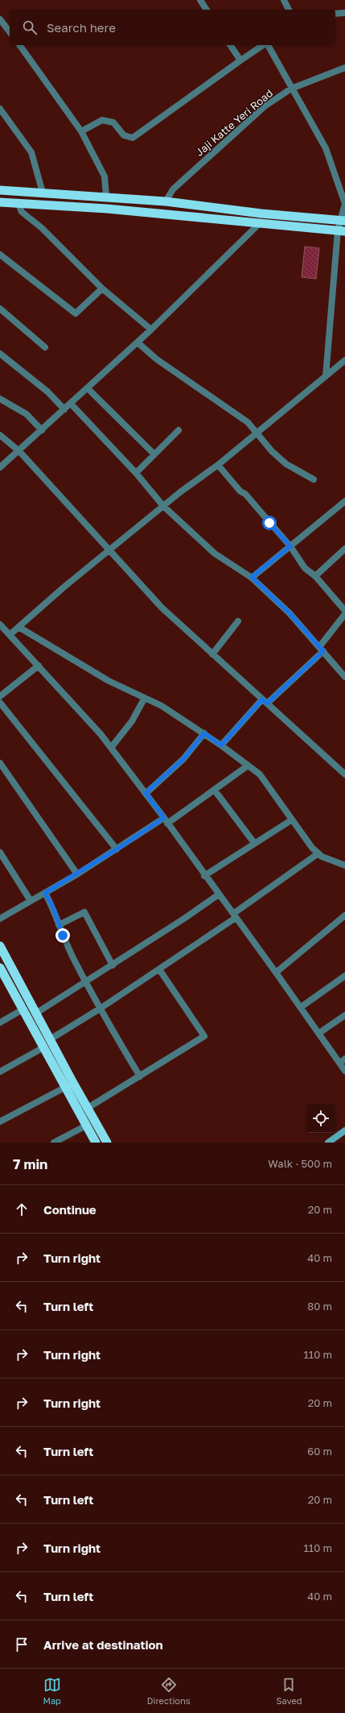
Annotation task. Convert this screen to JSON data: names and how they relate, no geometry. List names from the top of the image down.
{
  "streets": {
    "street": ["Jaji Katte Yeri Road"]
  },
  "page": {
    "search": "Search here",
    "heading": ["7 min", "Walk · 500 m"],
    "list": [
      ["Continue", "20 m"],
      ["Turn right", "40 m"],
      ["Turn left", "80 m"],
      ["Turn right", "110 m"],
      ["Turn right", "20 m"],
      ["Turn left", "60 m"],
      ["Turn left", "20 m"],
      ["Turn right", "110 m"],
      ["Turn left", "40 m"],
      "Arrive at destination"
    ],
    "nav": ["Map", "Directions", "Saved"]
  }
}
